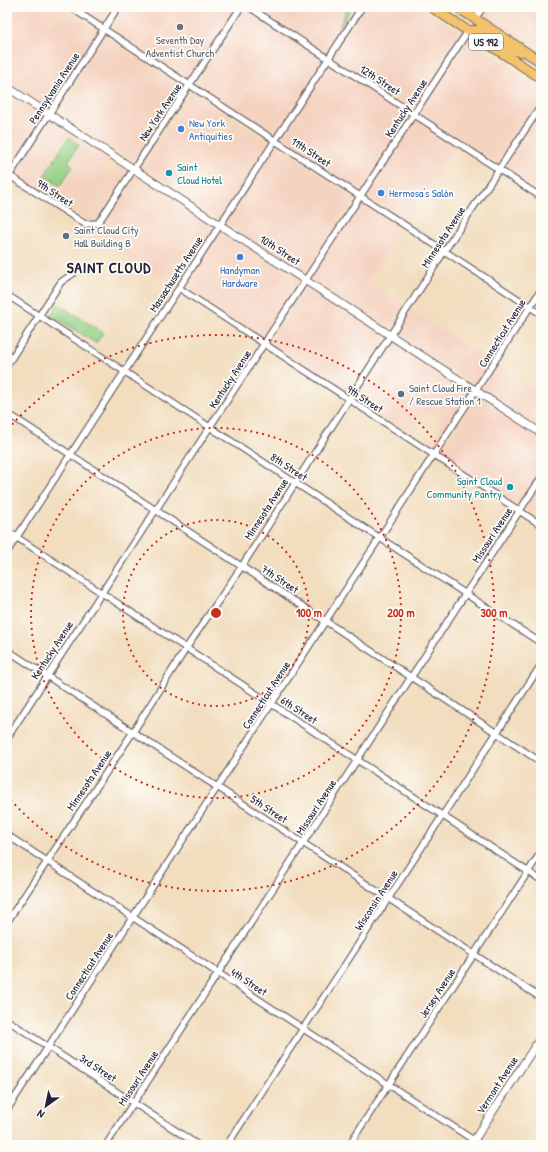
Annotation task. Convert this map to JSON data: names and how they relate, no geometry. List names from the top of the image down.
{
  "streets": {
    "highway": ["US 192"],
    "street": [
      "12th Street",
      "Pennsylvania Avenue",
      "Kentucky Avenue",
      "New York Avenue",
      "11th Street",
      "9th Street",
      "Minnesota Avenue",
      "10th Street",
      "Massachusetts Avenue",
      "Connecticut Avenue",
      "8th Street",
      "Missouri Avenue",
      "7th Street",
      "6th Street",
      "5th Street",
      "Wisconsin Avenue",
      "4th Street",
      "Jersey Avenue",
      "3rd Street",
      "Vermont Avenue"
    ]
  },
  "crossings": [
    ["US 192", "Kentucky Avenue"],
    ["12th Street", "Kentucky Avenue"],
    ["12th Street", "Minnesota Avenue"],
    ["12th Street", "Massachusetts Avenue"],
    ["Pennsylvania Avenue", "11th Street"],
    ["Pennsylvania Avenue", "9th Street"],
    ["Pennsylvania Avenue", "10th Street"],
    ["Kentucky Avenue", "11th Street"],
    ["Kentucky Avenue", "9th Street"],
    ["Kentucky Avenue", "10th Street"],
    ["Kentucky Avenue", "8th Street"],
    ["Kentucky Avenue", "7th Street"],
    ["Kentucky Avenue", "6th Street"],
    ["Kentucky Avenue", "5th Street"],
    ["New York Avenue", "11th Street"],
    ["New York Avenue", "9th Street"],
    ["New York Avenue", "10th Street"],
    ["11th Street", "Minnesota Avenue"],
    ["11th Street", "Massachusetts Avenue"],
    ["11th Street", "Connecticut Avenue"],
    ["9th Street", "Minnesota Avenue"],
    ["9th Street", "Massachusetts Avenue"],
    ["9th Street", "Connecticut Avenue"],
    ["9th Street", "Missouri Avenue"],
    ["Minnesota Avenue", "10th Street"],
    ["Minnesota Avenue", "8th Street"],
    ["Minnesota Avenue", "7th Street"],
    ["Minnesota Avenue", "6th Street"],
    ["Minnesota Avenue", "5th Street"],
    ["Minnesota Avenue", "4th Street"],
    ["10th Street", "Massachusetts Avenue"],
    ["10th Street", "Connecticut Avenue"],
    ["Massachusetts Avenue", "8th Street"],
    ["Massachusetts Avenue", "7th Street"],
    ["Massachusetts Avenue", "6th Street"],
    ["Connecticut Avenue", "8th Street"],
    ["Connecticut Avenue", "7th Street"],
    ["Connecticut Avenue", "6th Street"],
    ["Connecticut Avenue", "5th Street"],
    ["Connecticut Avenue", "4th Street"],
    ["Connecticut Avenue", "3rd Street"],
    ["8th Street", "Missouri Avenue"],
    ["Missouri Avenue", "7th Street"],
    ["Missouri Avenue", "6th Street"],
    ["Missouri Avenue", "5th Street"],
    ["Missouri Avenue", "4th Street"],
    ["Missouri Avenue", "3rd Street"],
    ["7th Street", "Wisconsin Avenue"],
    ["6th Street", "Wisconsin Avenue"],
    ["6th Street", "Jersey Avenue"],
    ["5th Street", "Wisconsin Avenue"],
    ["5th Street", "Jersey Avenue"],
    ["Wisconsin Avenue", "4th Street"],
    ["4th Street", "Jersey Avenue"],
    ["4th Street", "Vermont Avenue"]
  ],
  "districts": ["SAINT CLOUD"],
  "places": [
    "Seventh Day Adventist Church",
    "New York Antiquities",
    "Saint Cloud Hotel",
    "Hermosa's Salón",
    "Saint Cloud City Hall Building B",
    "Handyman Hardware",
    "Saint Cloud Fire / Rescue Station 1",
    "Saint Cloud Community Pantry"
  ],
  "north": "bottom left",
  "rings": ["100 m", "200 m", "300 m"]
}
